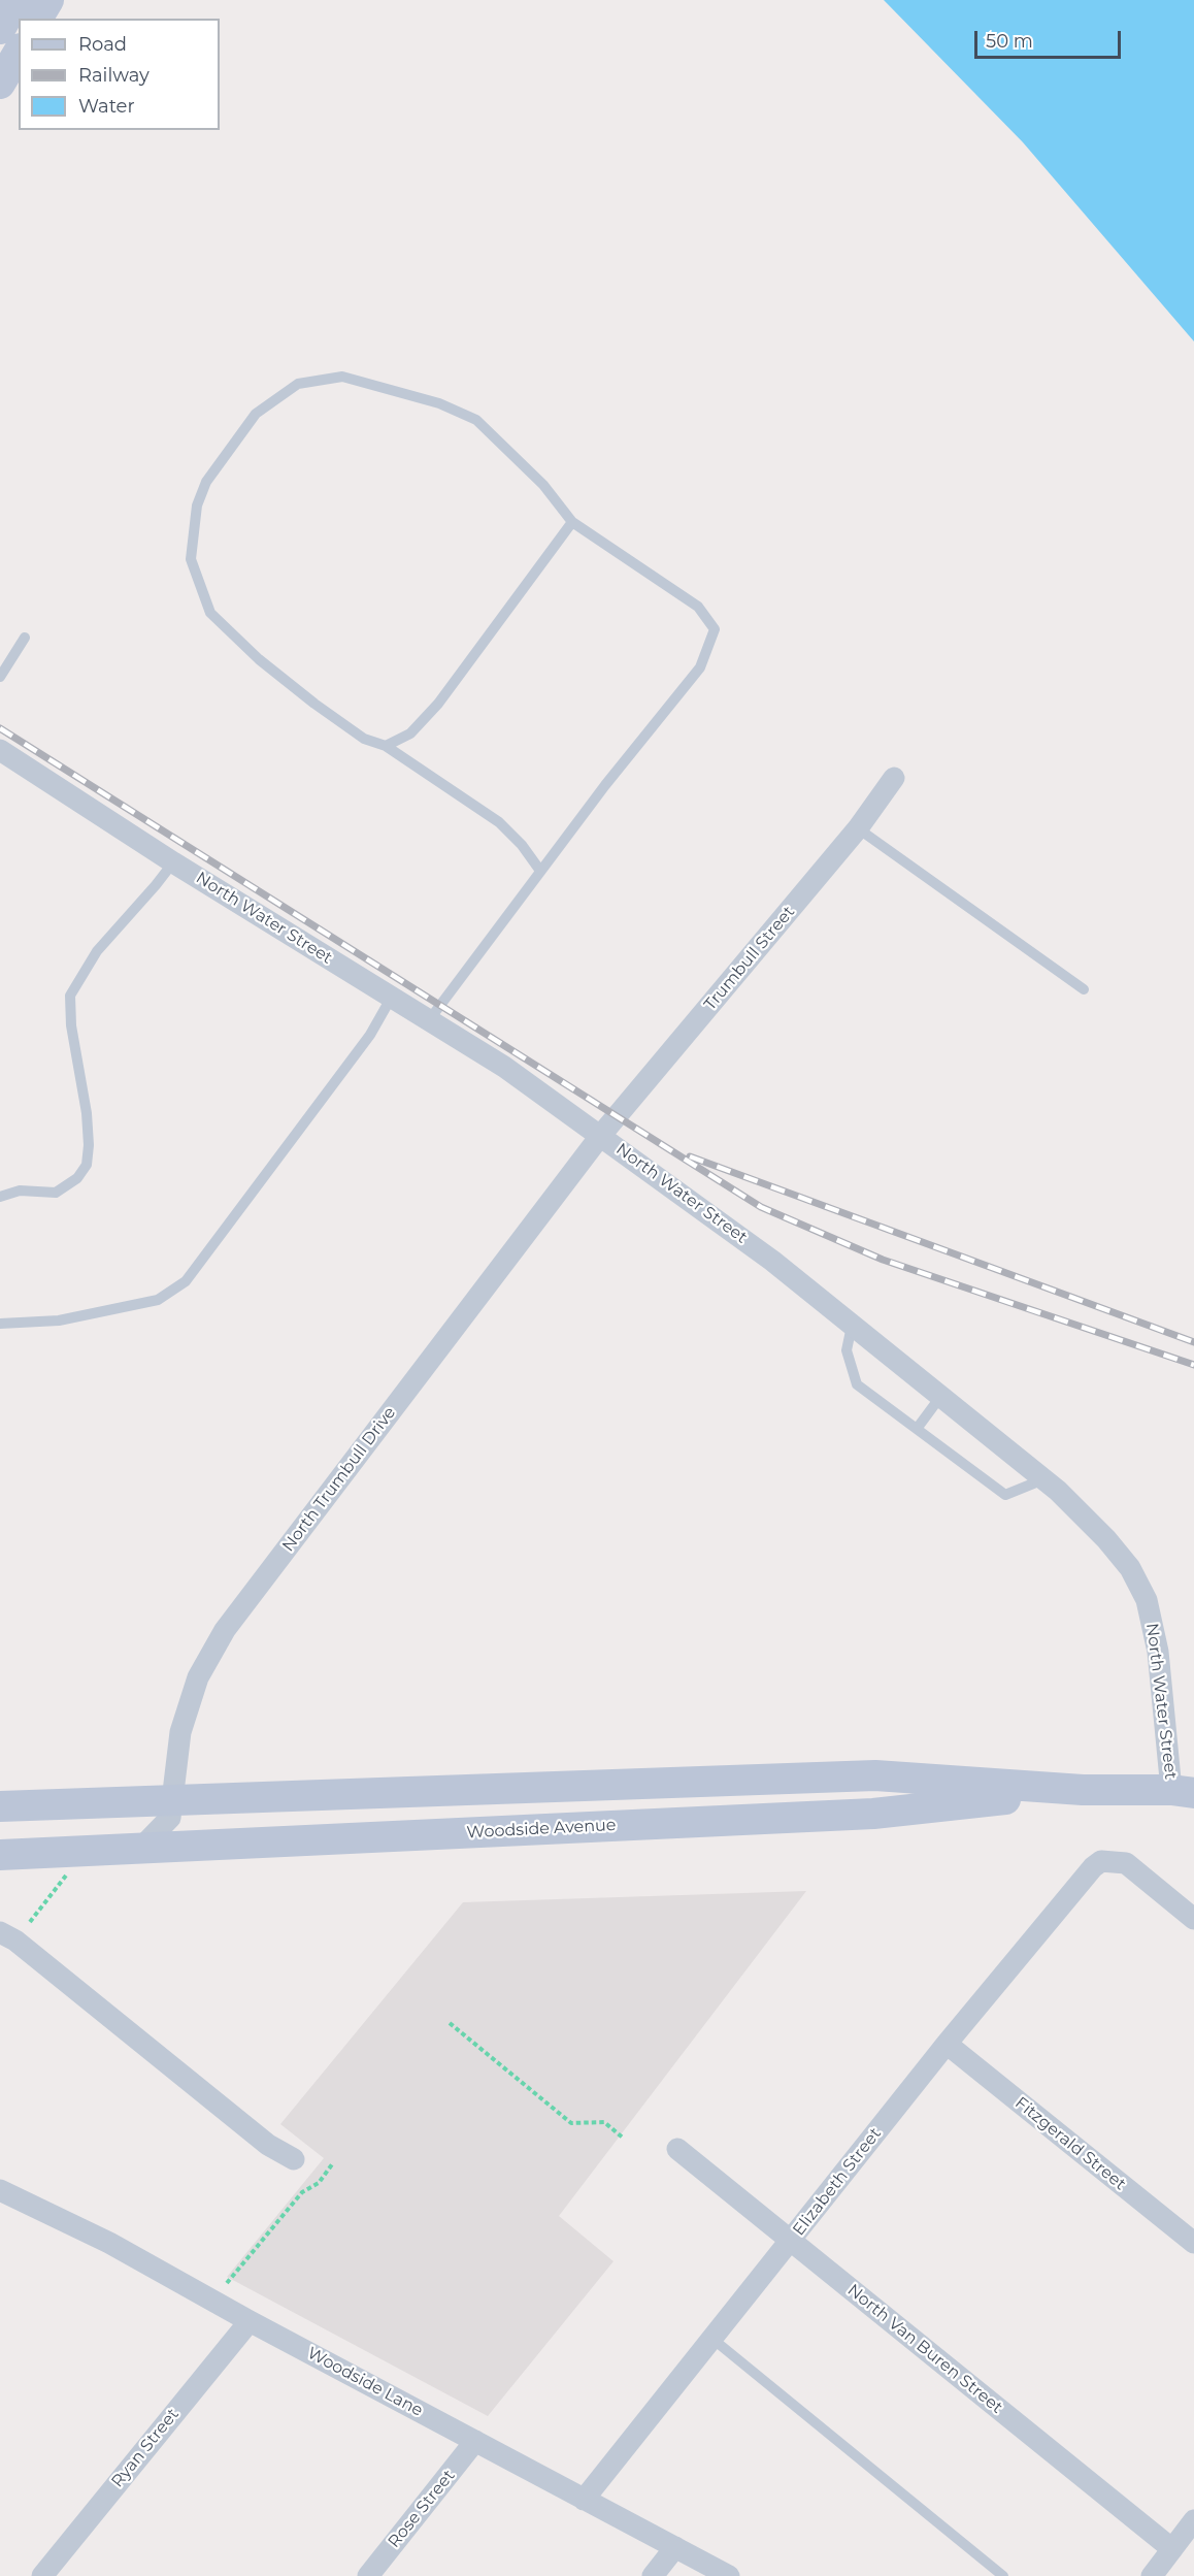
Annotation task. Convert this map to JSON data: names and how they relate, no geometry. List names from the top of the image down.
{
  "streets": {
    "street": [
      "North Water Street",
      "Trumbull Street",
      "North Trumbull Drive",
      "Woodside Avenue",
      "Fitzgerald Street",
      "Elizabeth Street",
      "North Van Buren Street",
      "Woodside Lane",
      "Ryan Street",
      "Rose Street"
    ]
  },
  "crossings": [
    ["North Water Street", "Trumbull Street"],
    ["North Water Street", "North Trumbull Drive"],
    ["North Water Street", "Woodside Avenue"],
    ["Trumbull Street", "North Trumbull Drive"],
    ["North Trumbull Drive", "Woodside Avenue"],
    ["Fitzgerald Street", "Elizabeth Street"],
    ["Elizabeth Street", "North Van Buren Street"],
    ["Elizabeth Street", "Woodside Lane"],
    ["Woodside Lane", "Ryan Street"],
    ["Woodside Lane", "Rose Street"]
  ],
  "legend": ["Road", "Railway", "Water"],
  "scale_bar": "50 m"
}
